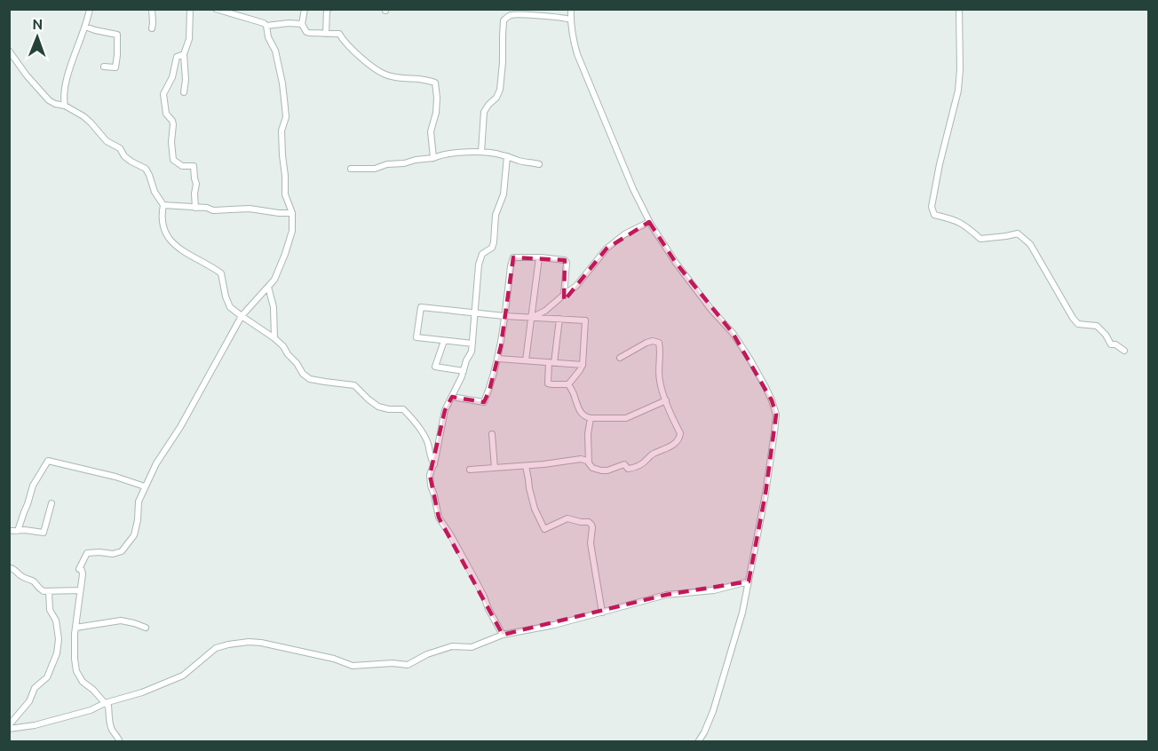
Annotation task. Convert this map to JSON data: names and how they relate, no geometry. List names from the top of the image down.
{
  "north": "top"
}
